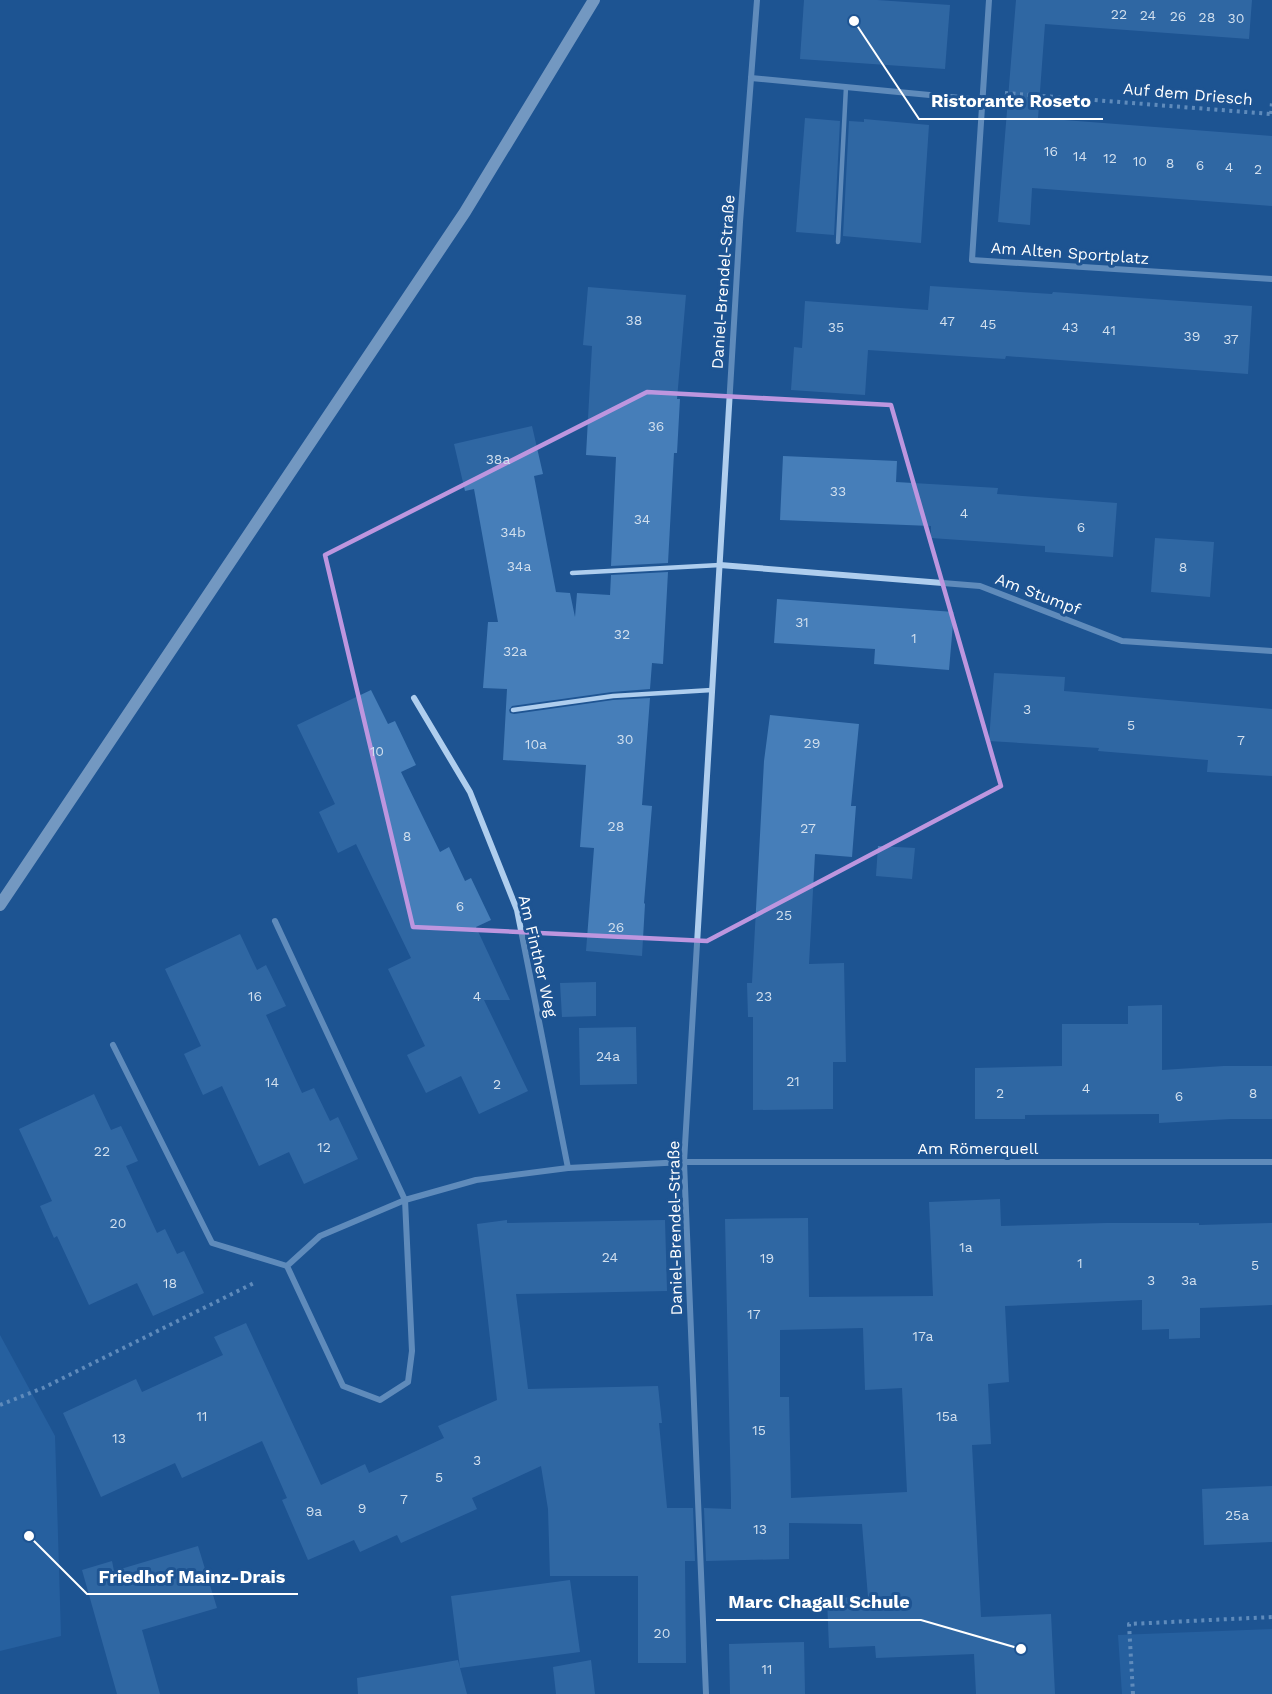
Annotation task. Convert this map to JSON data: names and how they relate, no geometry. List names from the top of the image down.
{
  "streets": {
    "street": [
      "Am Alten Sportplatz",
      "Daniel-Brendel-Straße",
      "Am Stumpf",
      "Am Finther Weg",
      "Am Römerquell"
    ],
    "path": ["Auf dem Driesch"]
  },
  "crossings": [
    ["Daniel-Brendel-Straße", "Am Stumpf"],
    ["Daniel-Brendel-Straße", "Am Römerquell"]
  ],
  "places": ["Ristorante Roseto", "Friedhof Mainz-Drais", "Marc Chagall Schule"],
  "house_numbers": [
    "22",
    "24",
    "26",
    "28",
    "30",
    "16",
    "14",
    "12",
    "10",
    "8",
    "6",
    "4",
    "2",
    "38",
    "47",
    "45",
    "35",
    "43",
    "41",
    "39",
    "37",
    "36",
    "38a",
    "33",
    "4",
    "34",
    "6",
    "34b",
    "34a",
    "8",
    "31",
    "32",
    "1",
    "32a",
    "3",
    "5",
    "30",
    "7",
    "29",
    "10a",
    "10",
    "28",
    "27",
    "8",
    "6",
    "25",
    "26",
    "16",
    "4",
    "23",
    "24a",
    "21",
    "14",
    "2",
    "4",
    "2",
    "8",
    "6",
    "12",
    "22",
    "20",
    "1a",
    "24",
    "19",
    "1",
    "5",
    "3",
    "3a",
    "18",
    "17",
    "17a",
    "11",
    "15a",
    "15",
    "13",
    "3",
    "5",
    "7",
    "9",
    "9a",
    "25a",
    "13",
    "20",
    "11"
  ]
}
